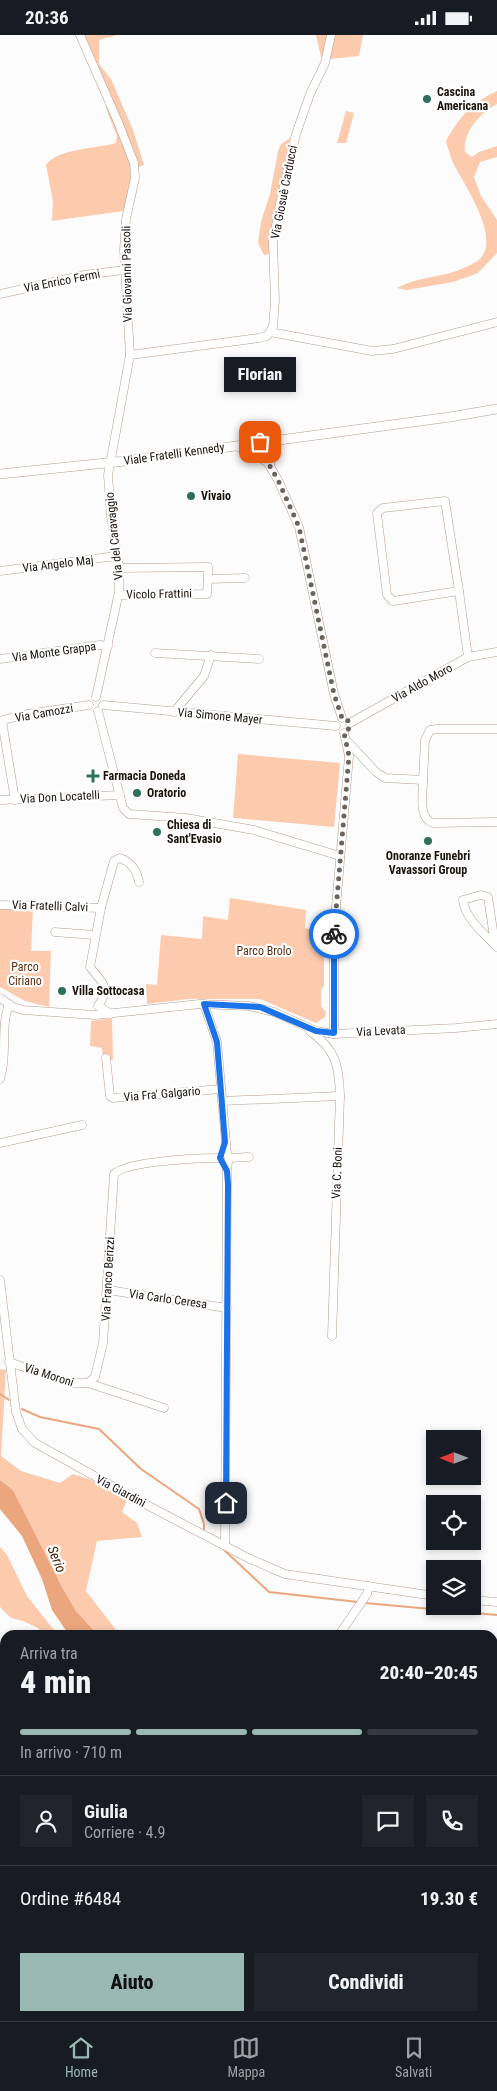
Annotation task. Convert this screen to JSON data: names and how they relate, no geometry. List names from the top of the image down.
{
  "streets": {
    "street": [
      "Via Giosuè Carducci",
      "Via Giovanni Pascoli",
      "Via Enrico Fermi",
      "Viale Fratelli Kennedy",
      "Via del Caravaggio",
      "Via Angelo Maj",
      "Vicolo Frattini",
      "Via Monte Grappa",
      "Via Aldo Moro",
      "Via Camozzi",
      "Via Simone Mayer",
      "Via Don Locatelli",
      "Via Fratelli Calvi",
      "Via Levata",
      "Via Fra' Galgario",
      "Via C. Boni",
      "Via Franco Berizzi",
      "Via Carlo Ceresa",
      "Via Moroni",
      "Via Giardini"
    ]
  },
  "crossings": [
    ["Via Giovanni Pascoli", "Via Enrico Fermi"],
    ["Via Giovanni Pascoli", "Viale Fratelli Kennedy"],
    ["Via Giovanni Pascoli", "Via del Caravaggio"],
    ["Viale Fratelli Kennedy", "Via del Caravaggio"],
    ["Via del Caravaggio", "Via Angelo Maj"],
    ["Via del Caravaggio", "Vicolo Frattini"],
    ["Via del Caravaggio", "Via Monte Grappa"],
    ["Via del Caravaggio", "Via Camozzi"],
    ["Via del Caravaggio", "Via Simone Mayer"],
    ["Via Aldo Moro", "Via Simone Mayer"],
    ["Via Camozzi", "Via Simone Mayer"],
    ["Via Levata", "Via C. Boni"],
    ["Via Franco Berizzi", "Via Carlo Ceresa"],
    ["Via Franco Berizzi", "Via Moroni"],
    ["Via Moroni", "Via Giardini"]
  ],
  "water": ["Serio"],
  "parks": ["Parco Brolo", "Parco Ciriano"],
  "places": {
    "other": [
      "Cascina Americana",
      "Florian",
      "Vivaio",
      "Oratorio",
      "Chiesa di Sant'Evasio",
      "Onoranze Funebri Vavassori Group",
      "Villa Sottocasa"
    ],
    "health": ["Farmacia Doneda"]
  },
  "north": "left",
  "page": {
    "status": "20:36",
    "bubble": "Florian",
    "heading": ["4 min", "Arriva tra", "20:40–20:45"],
    "panel": [
      "Giulia",
      "Corriere · 4.9",
      "Ordine #6484",
      "19.30 €"
    ],
    "bar": "In arrivo · 710 m",
    "buttons": ["Aiuto", "Condividi"],
    "tabs": ["Home", "Mappa", "Salvati"]
  }
}
